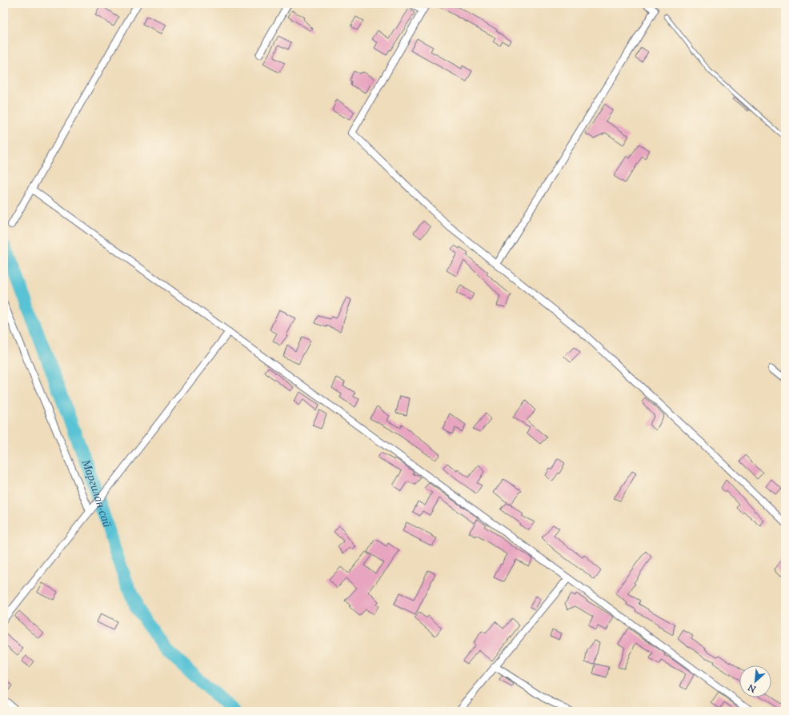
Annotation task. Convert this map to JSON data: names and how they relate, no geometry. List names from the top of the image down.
{
  "water": ["Маргилан-сай"],
  "north": "bottom left"
}
